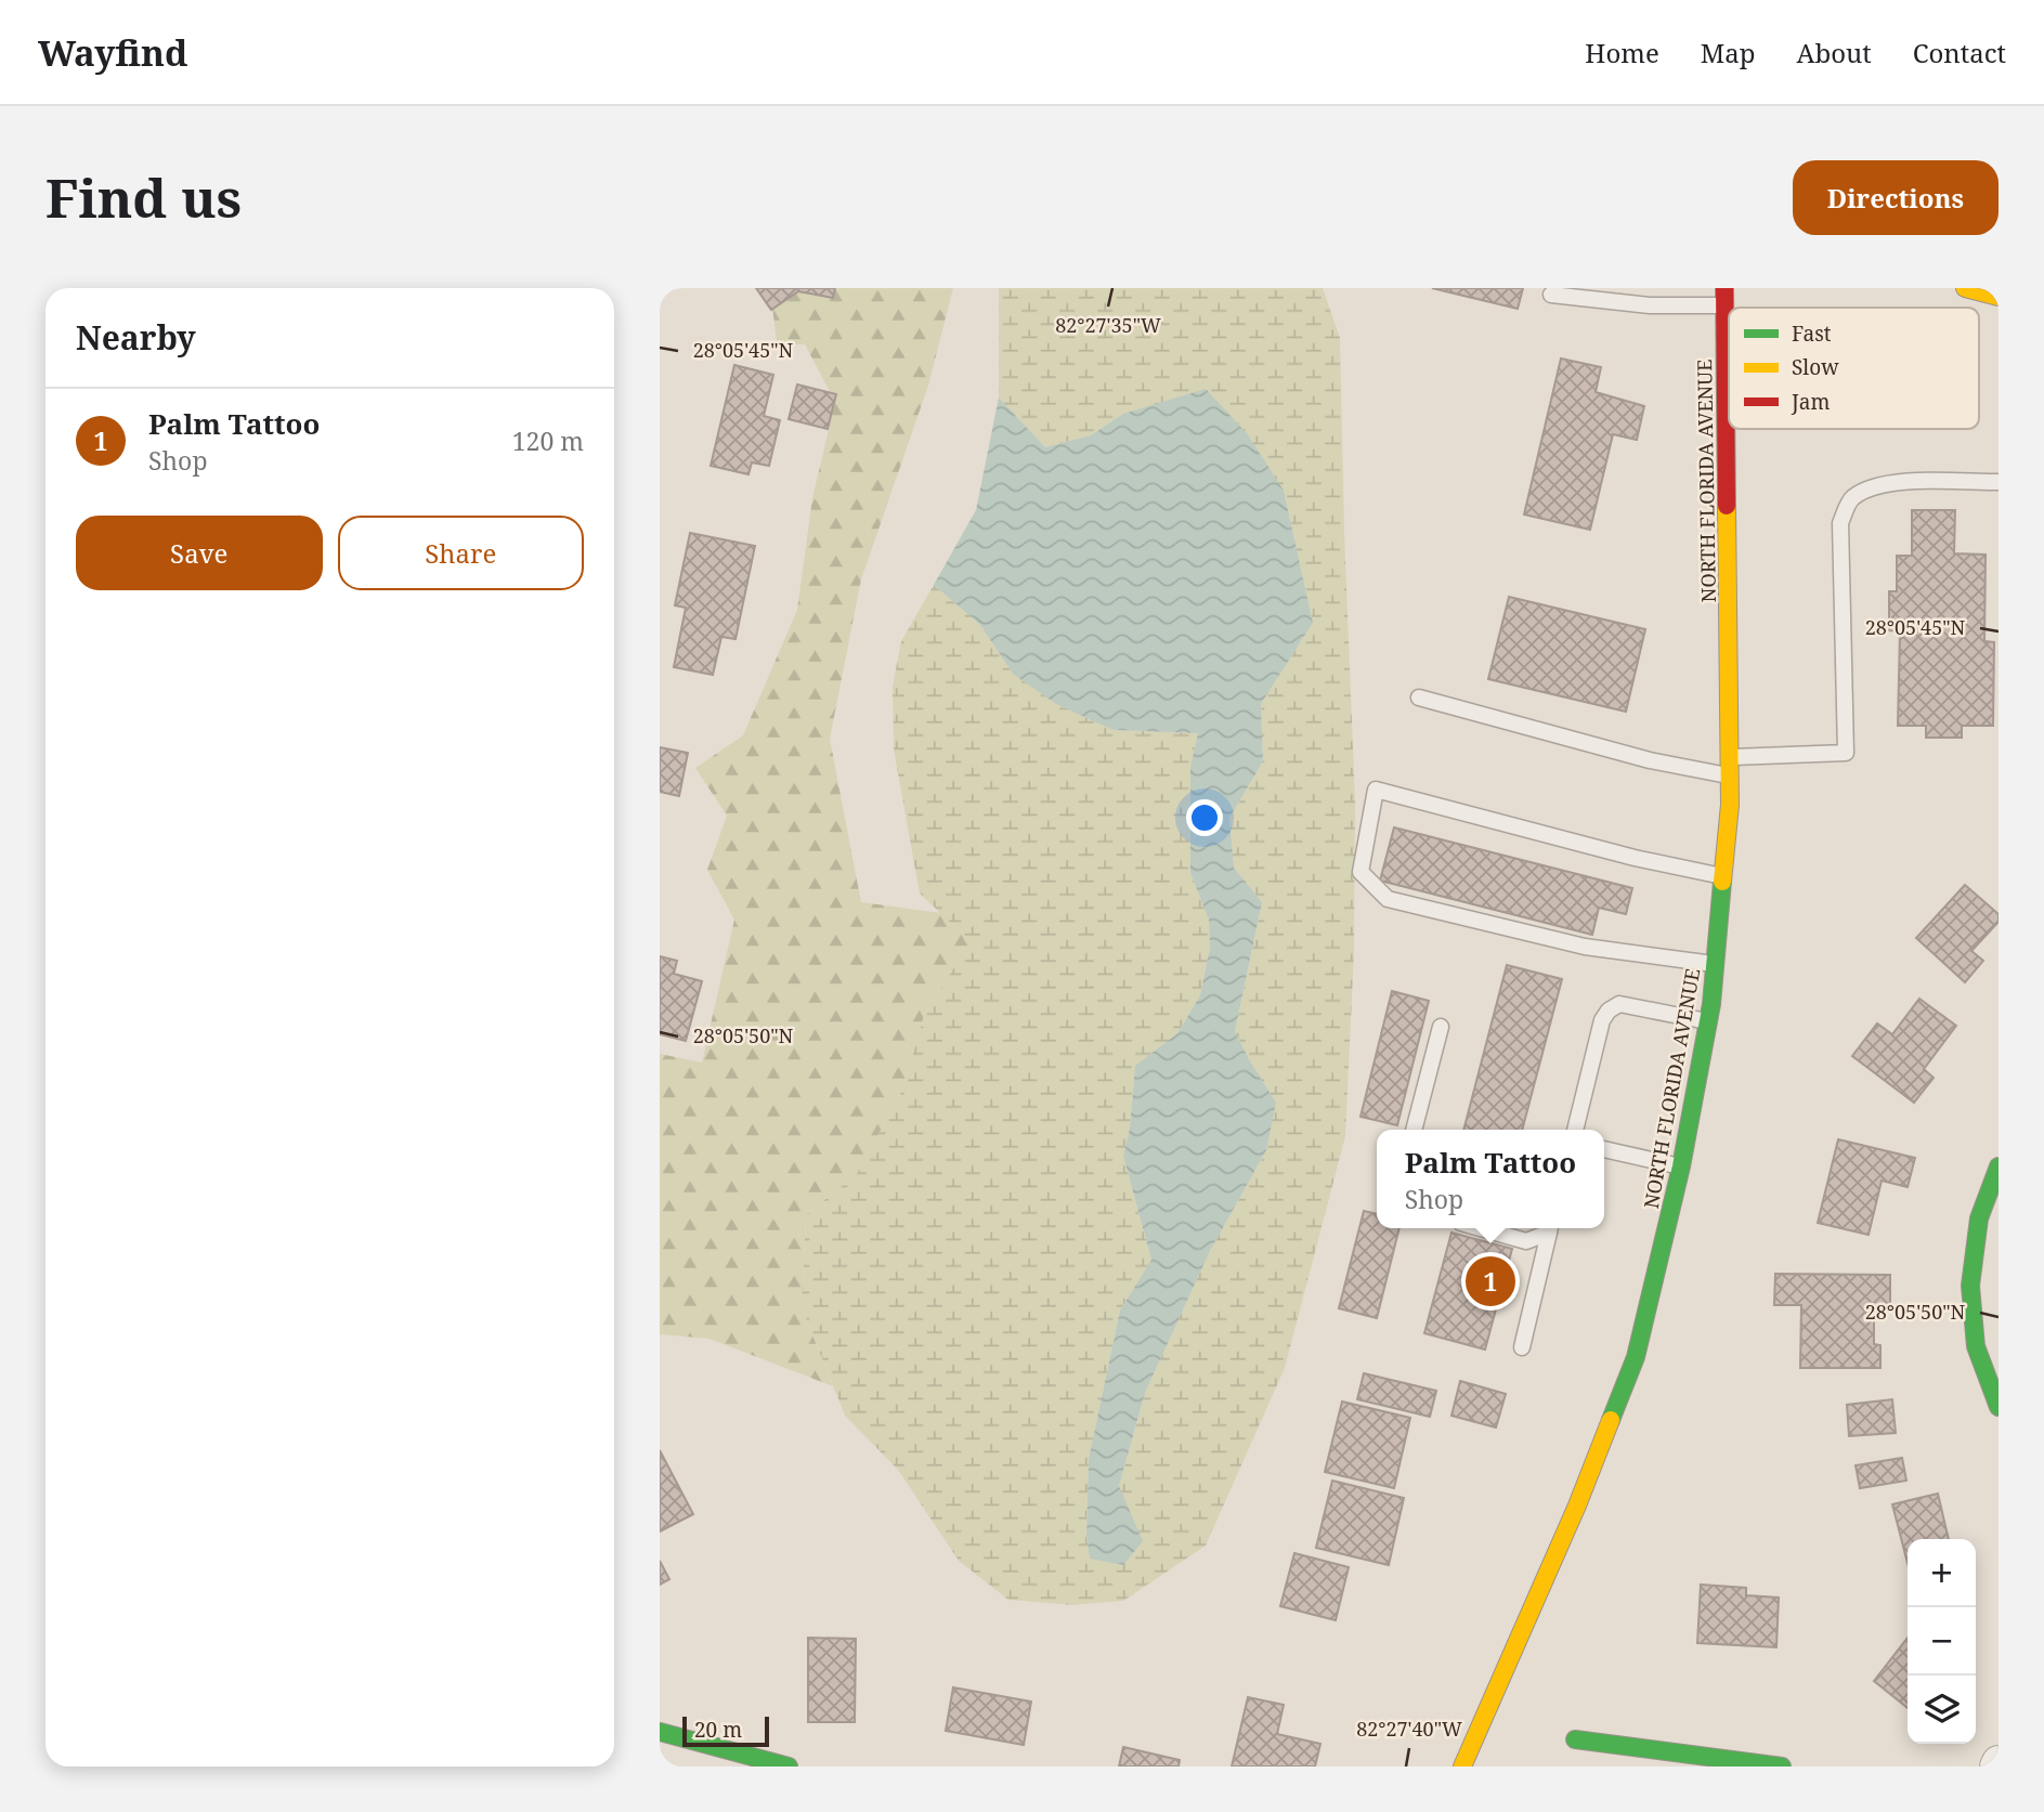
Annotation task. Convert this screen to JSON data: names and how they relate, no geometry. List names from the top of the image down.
{
  "streets": {
    "main road": ["NORTH FLORIDA AVENUE"]
  },
  "legend": ["Fast", "Slow", "Jam"],
  "scale_bar": "20 m",
  "page": {
    "header": "Wayfind",
    "nav": [
      "Home",
      "Map",
      "About",
      "Contact"
    ],
    "buttons": [
      "Directions",
      ["Save", "Share"]
    ],
    "title": "Find us",
    "heading": "Nearby",
    "list": [
      {
        "mark": "1",
        "name": "Palm Tattoo",
        "note": "Shop",
        "value": "120 m"
      }
    ],
    "popup": ["Palm Tattoo", "Shop"],
    "pins": "1",
    "map_buttons": ["+", "−"],
    "scale": "20 m"
  },
  "coordinates": [
    "82°27'35\"W",
    "28°05'45\"N",
    "28°05'50\"N",
    "82°27'40\"W"
  ]
}
